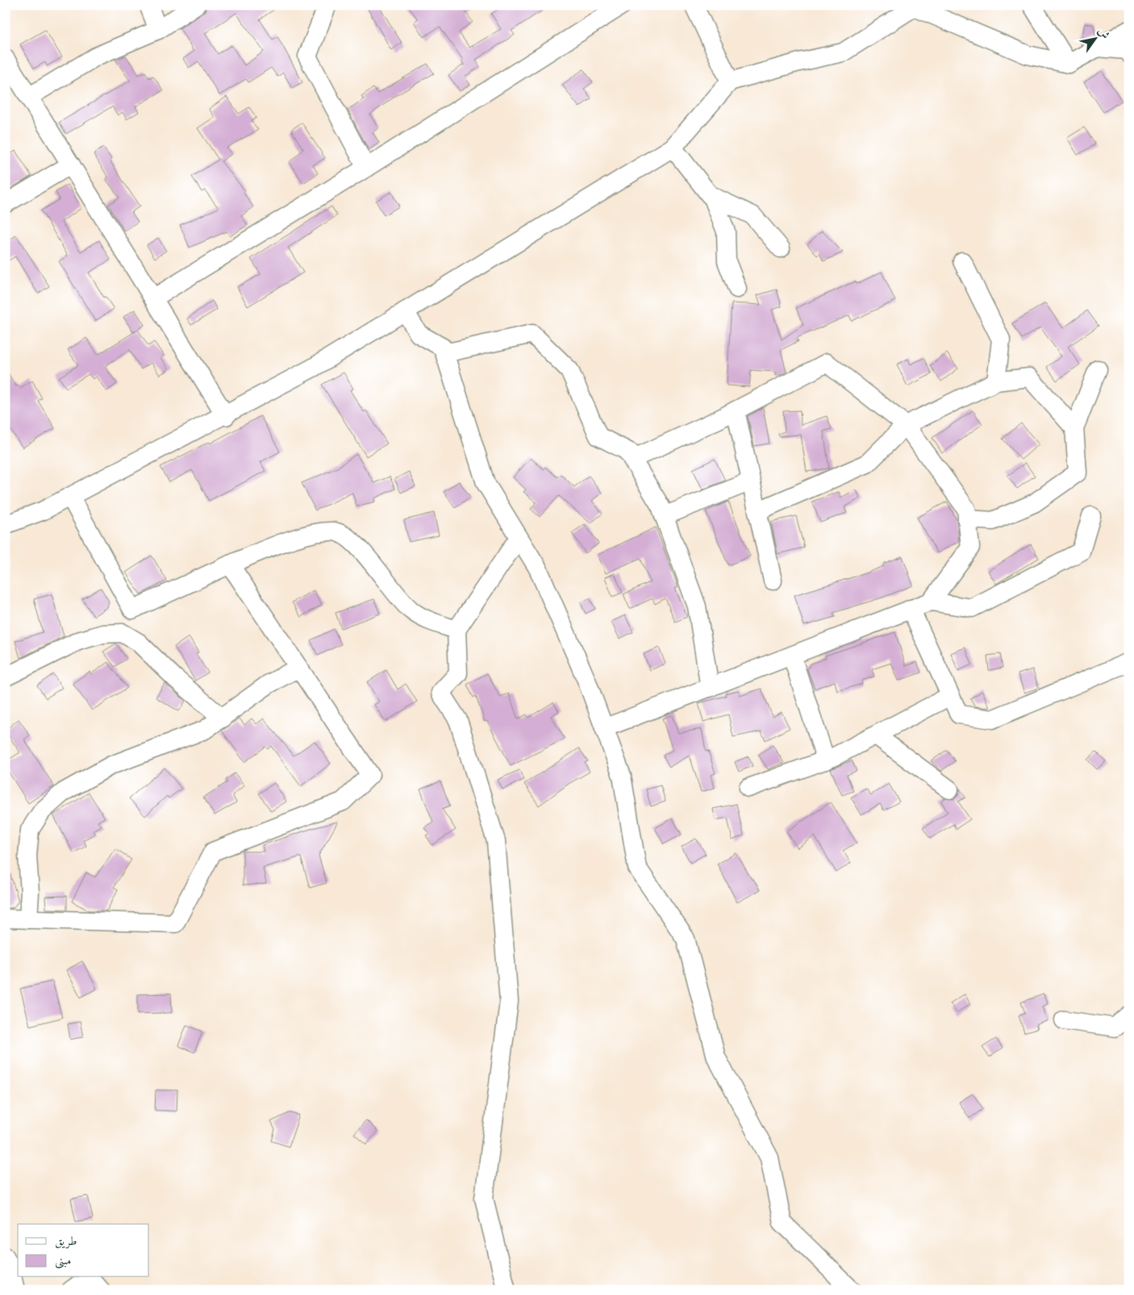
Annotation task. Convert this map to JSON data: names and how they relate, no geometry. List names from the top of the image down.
{
  "legend": ["طريق", "مبنى"],
  "north": "top right"
}
